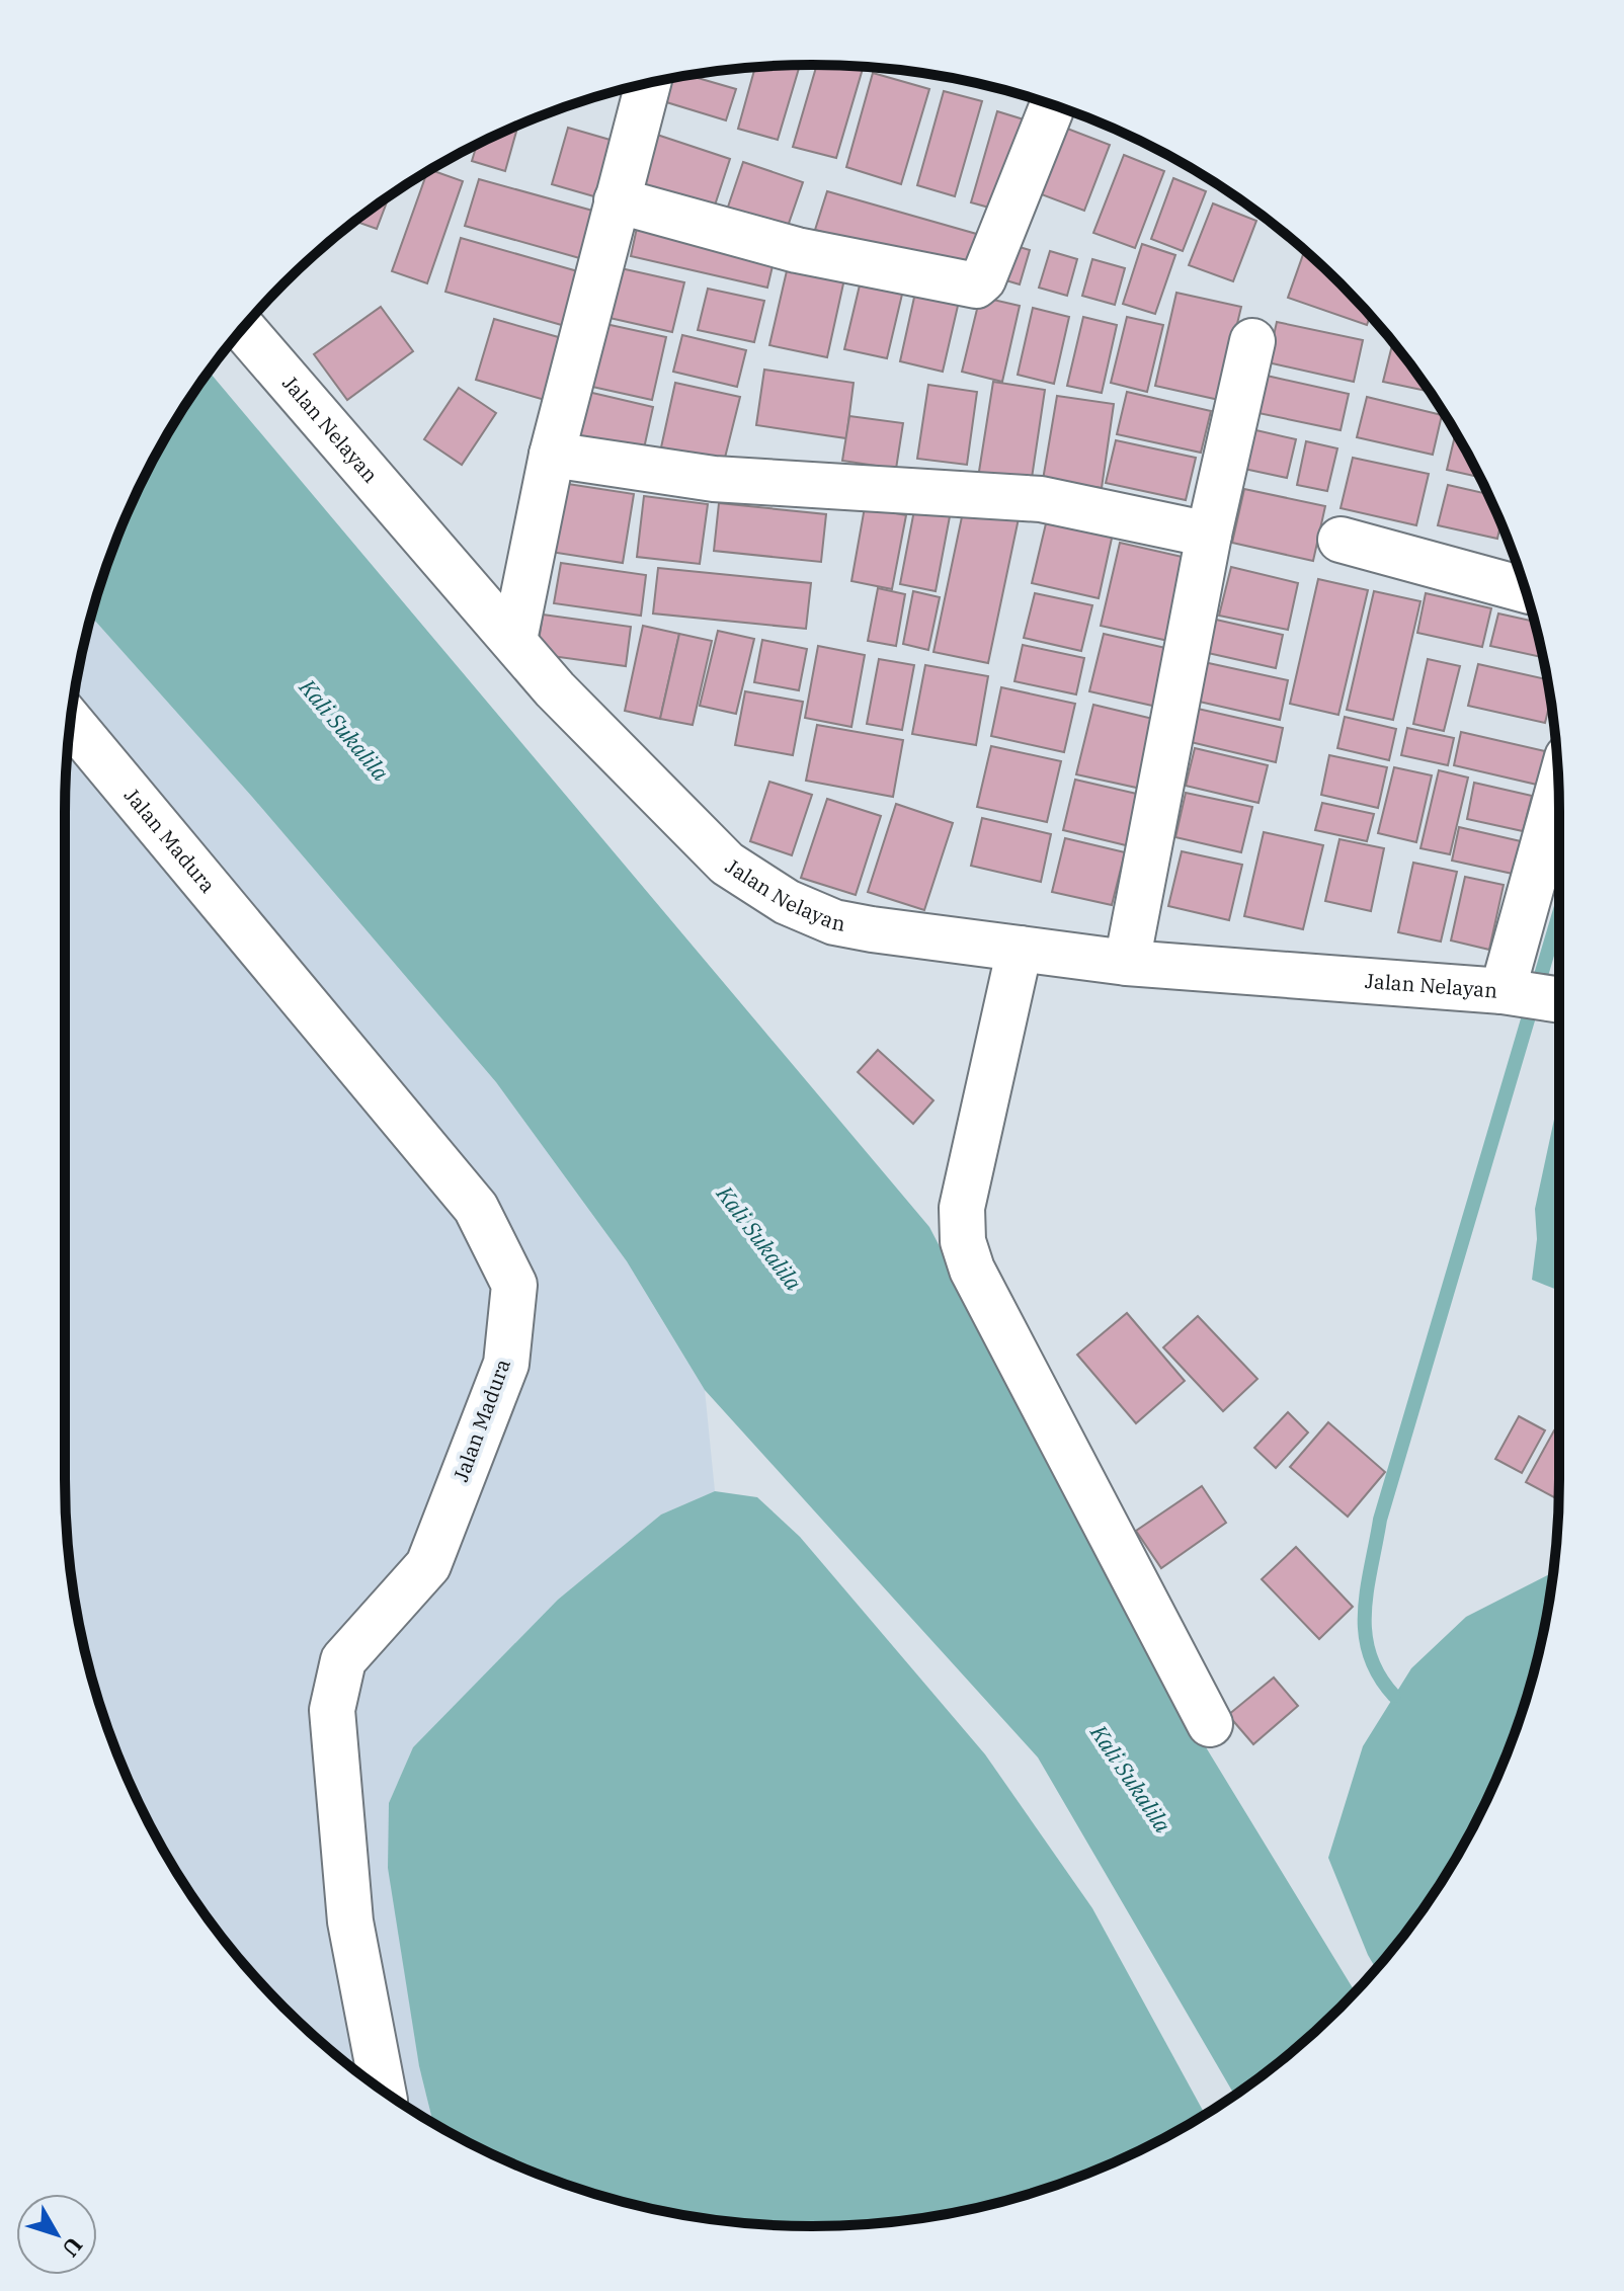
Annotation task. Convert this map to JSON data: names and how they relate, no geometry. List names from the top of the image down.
{
  "streets": {
    "street": ["Jalan Nelayan", "Jalan Madura"]
  },
  "water": ["Kali Sukalila"],
  "north": "bottom right"
}
